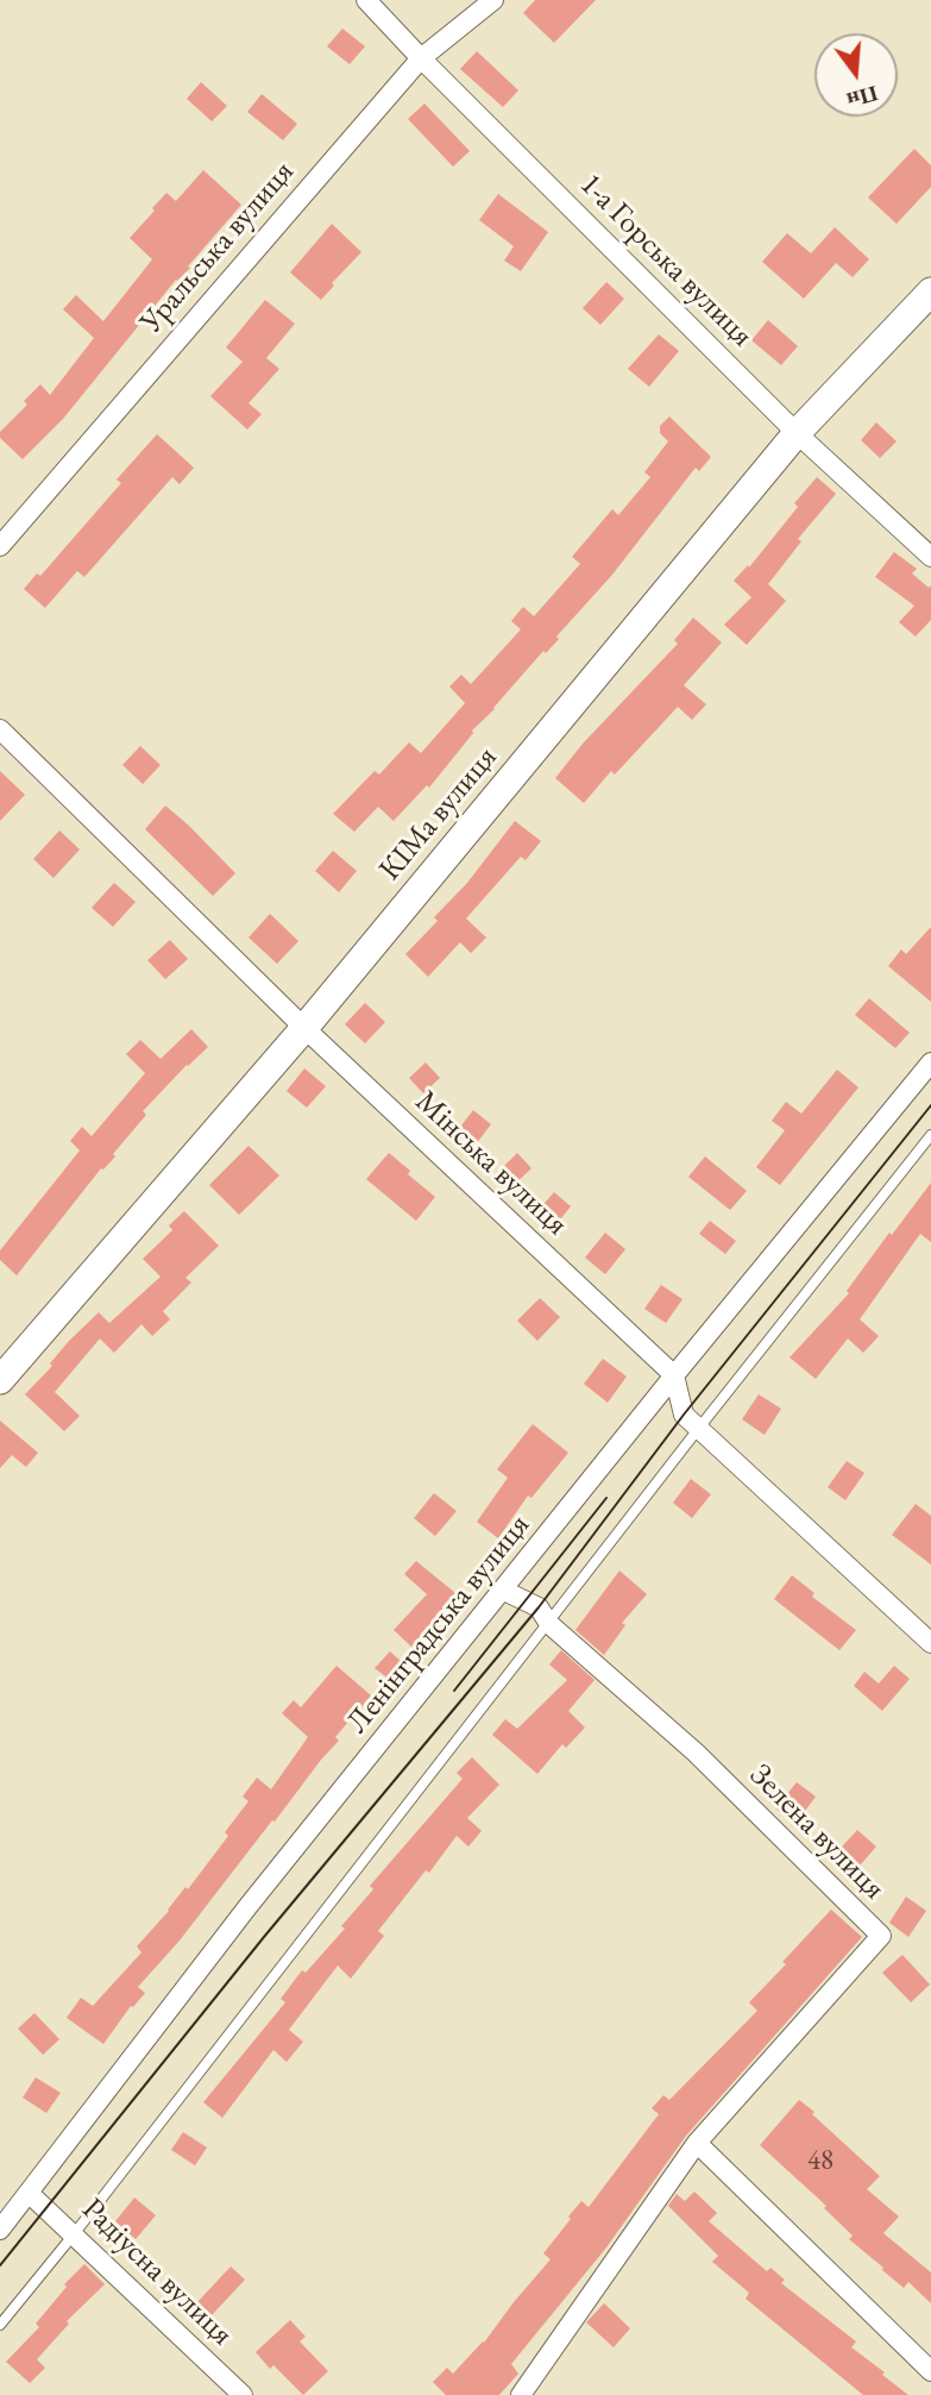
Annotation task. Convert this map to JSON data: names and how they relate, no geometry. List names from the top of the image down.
{
  "streets": {
    "street": [
      "Уральська вулиця",
      "1-а Горська вулиця",
      "КІМа вулиця",
      "Мінська вулиця",
      "Ленінградська вулиця",
      "Зелена вулиця",
      "Радіусна вулиця"
    ]
  },
  "crossings": [
    ["Уральська вулиця", "1-а Горська вулиця"],
    ["1-а Горська вулиця", "КІМа вулиця"],
    ["КІМа вулиця", "Мінська вулиця"],
    ["Мінська вулиця", "Ленінградська вулиця"],
    ["Ленінградська вулиця", "Зелена вулиця"],
    ["Ленінградська вулиця", "Радіусна вулиця"]
  ],
  "house_numbers": ["48"],
  "north": "bottom"
}
